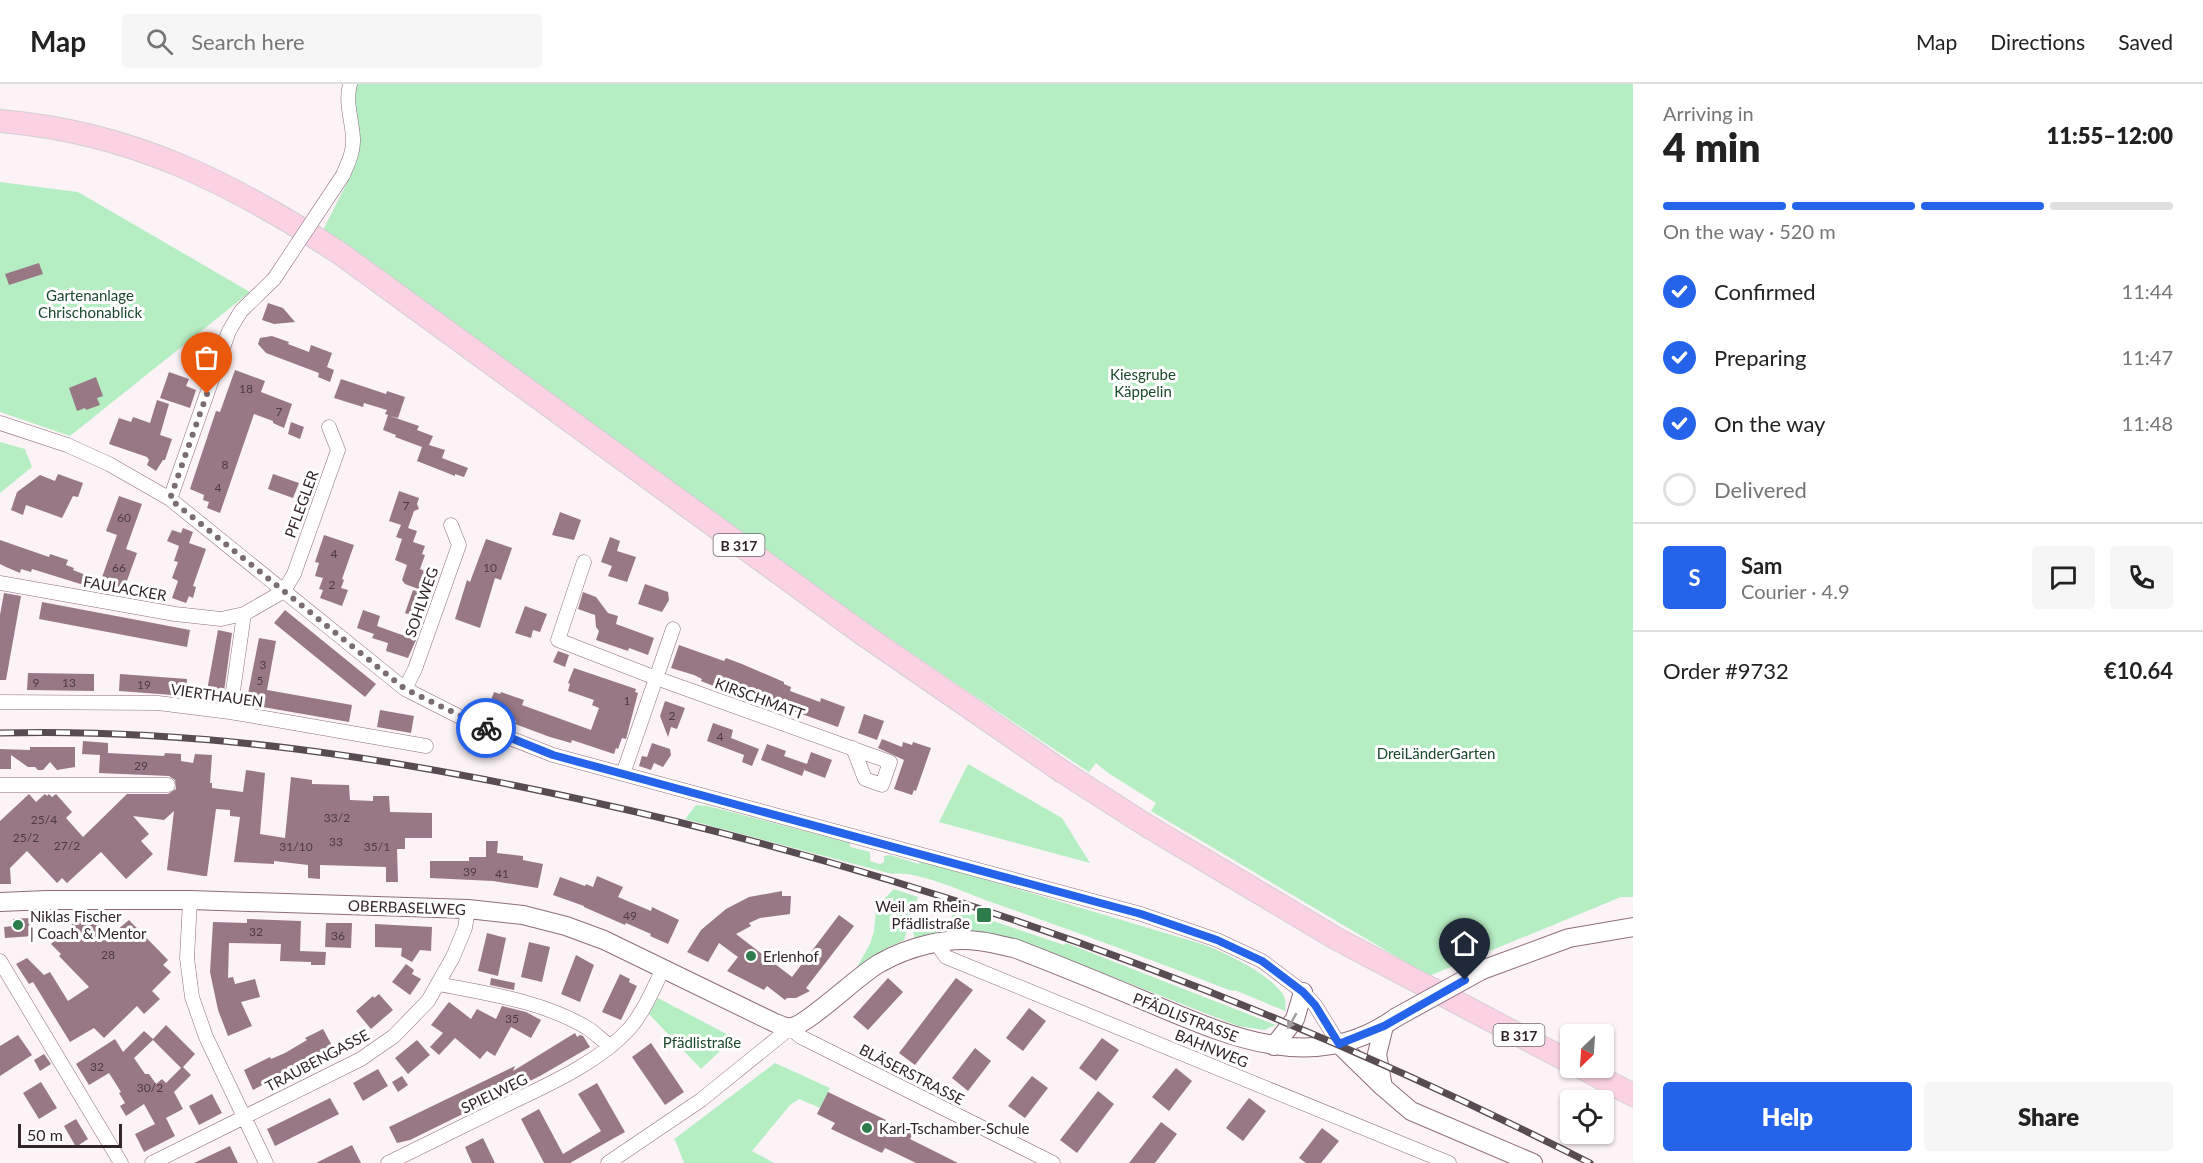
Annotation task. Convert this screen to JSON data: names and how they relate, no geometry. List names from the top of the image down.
{
  "streets": {
    "main road": ["B 317"],
    "street": [
      "PFLEGLER",
      "FAULACKER",
      "SOHLWEG",
      "VIERTHAUEN",
      "KIRSCHMATT",
      "OBERBASELWEG",
      "PFÄDLISTRASSE",
      "BAHNWEG",
      "TRAUBENGASSE",
      "BLÄSERSTRASSE",
      "SPIELWEG"
    ]
  },
  "crossings": [
    ["PFLEGLER", "FAULACKER"],
    ["OBERBASELWEG", "PFÄDLISTRASSE"],
    ["OBERBASELWEG", "TRAUBENGASSE"],
    ["OBERBASELWEG", "BLÄSERSTRASSE"],
    ["OBERBASELWEG", "SPIELWEG"],
    ["PFÄDLISTRASSE", "BAHNWEG"],
    ["PFÄDLISTRASSE", "BLÄSERSTRASSE"]
  ],
  "parks": [
    "Gartenanlage Chrischonablick",
    "Kiesgrube Käppelin",
    "DreiLänderGarten",
    "Pfädlistraße"
  ],
  "places": {
    "transit": ["Weil am Rhein Pfädlistraße"],
    "other": ["Niklas Fischer | Coach & Mentor", "Erlenhof", "Karl-Tschamber-Schule"]
  },
  "house_numbers": [
    "18",
    "7",
    "8",
    "4",
    "7",
    "60",
    "4",
    "66",
    "10",
    "2",
    "3",
    "5",
    "9",
    "13",
    "19",
    "1",
    "2",
    "4",
    "29",
    "33/2",
    "25/4",
    "25/2",
    "33",
    "27/2",
    "31/10",
    "35/1",
    "39",
    "41",
    "49",
    "32",
    "36",
    "28",
    "35",
    "32",
    "30/2"
  ],
  "scale_bar": "50 m",
  "north": "bottom left",
  "page": {
    "header": "Map",
    "search": "Search here",
    "nav": ["Map", "Directions", "Saved"],
    "heading": ["4 min", "Arriving in", "11:55–12:00"],
    "panel": [
      "Sam",
      "Courier · 4.9",
      "Order #9732",
      "€10.64"
    ],
    "bar": "On the way · 520 m",
    "list": [
      ["Confirmed", "11:44"],
      ["Preparing", "11:47"],
      ["On the way", "11:48"],
      "Delivered"
    ],
    "round": "S",
    "buttons": ["Help", "Share"],
    "scale": "50 m"
  }
}
